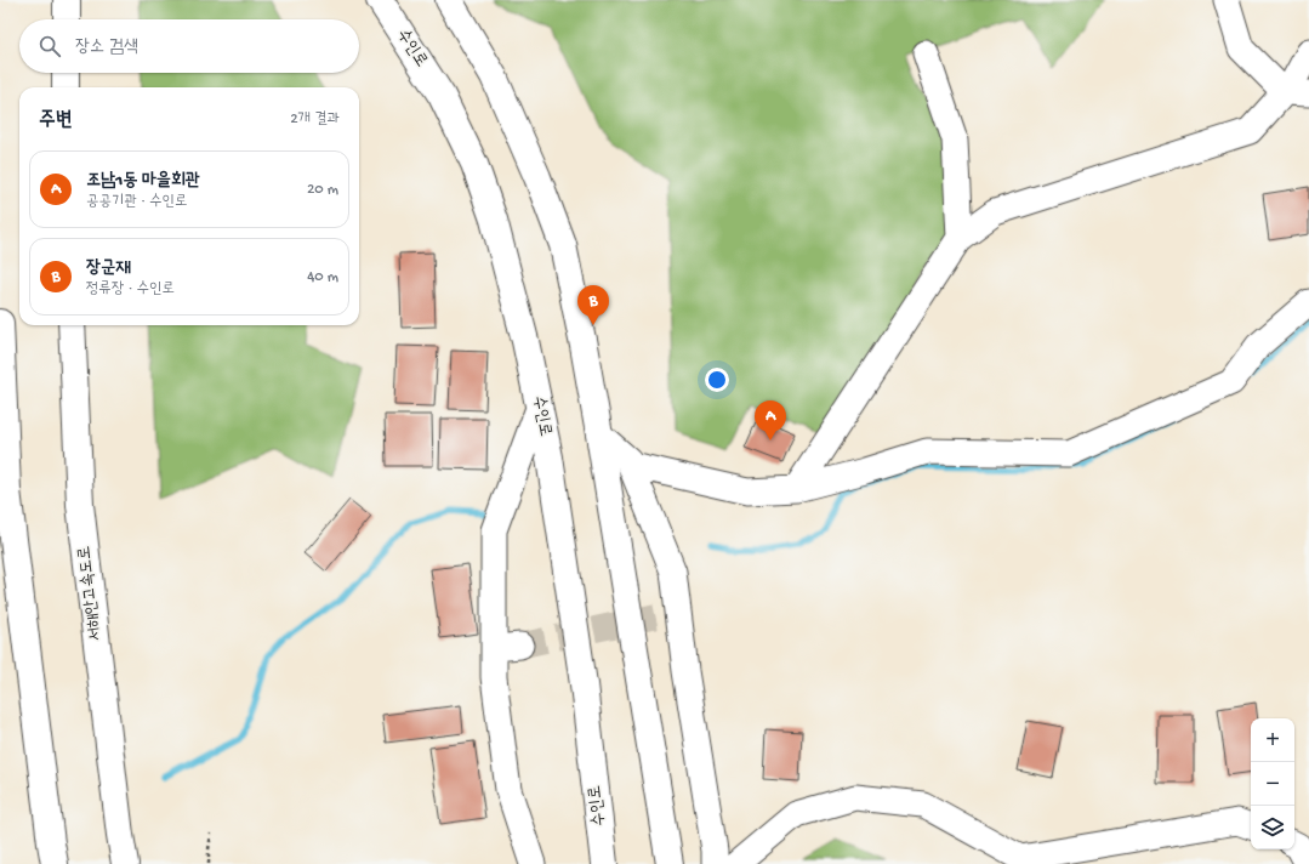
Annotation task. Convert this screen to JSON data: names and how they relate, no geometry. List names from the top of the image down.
{
  "streets": {
    "main road": ["수인로", "서해안고속도로"]
  },
  "page": {
    "search": "장소 검색",
    "heading": ["주변", "2개 결과"],
    "list": [
      {
        "mark": "A",
        "name": "조남1동 마을회관",
        "note": "공공기관 · 수인로",
        "value": "20 m"
      },
      {
        "mark": "B",
        "name": "장군재",
        "note": "정류장 · 수인로",
        "value": "40 m"
      }
    ],
    "pins": ["B", "A"],
    "map_buttons": ["+", "−"]
  }
}
